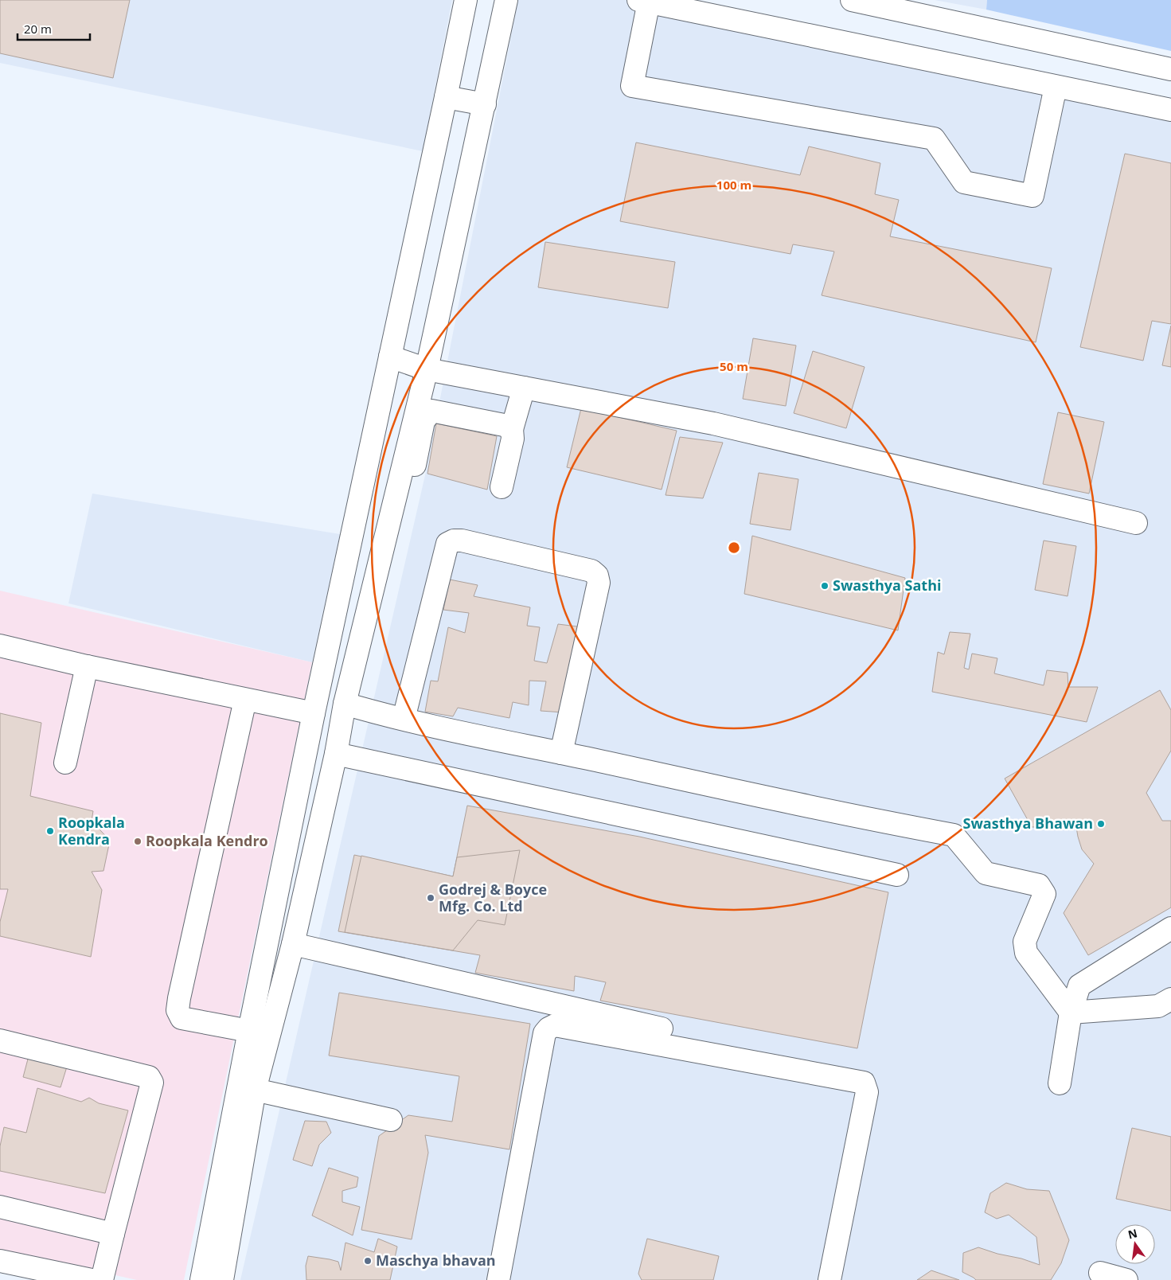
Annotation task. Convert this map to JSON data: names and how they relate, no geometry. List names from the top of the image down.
{
  "places": [
    "Swasthya Sathi",
    "Swasthya Bhawan",
    "Roopkala Kendra",
    "Roopkala Kendro",
    "Godrej & Boyce Mfg. Co. Ltd",
    "Maschya bhavan"
  ],
  "scale_bar": "20 m",
  "north": "top",
  "rings": ["100 m", "50 m"]
}
